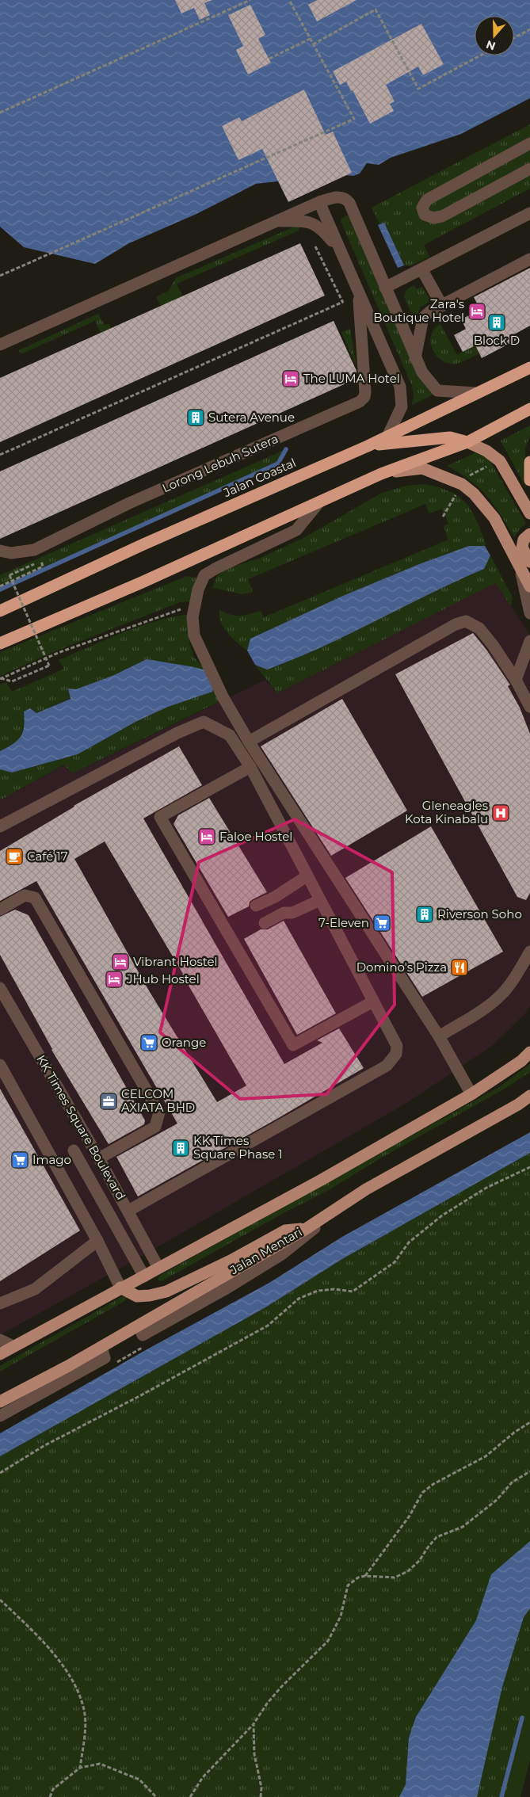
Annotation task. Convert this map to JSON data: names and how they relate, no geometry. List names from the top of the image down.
{
  "streets": {
    "highway": ["Jalan Coastal"],
    "main road": ["Jalan Mentari"],
    "street": ["Lorong Lebuh Sutera", "KK Times Square Boulevard"]
  },
  "places": {
    "hotel": [
      "Zara's Boutique Hotel",
      "The LUMA Hotel",
      "Faloe Hostel",
      "Vibrant Hostel",
      "JHub Hostel"
    ],
    "building": [
      "Block D",
      "Sutera Avenue",
      "Riverson Soho",
      "KK Times Square Phase 1"
    ],
    "hospital": ["Gleneagles Kota Kinabalu"],
    "cafe": ["Café 17"],
    "supermarket": ["7-Eleven", "Orange", "Imago"],
    "restaurant": ["Domino's Pizza"],
    "office": ["CELCOM AXIATA BHD"]
  },
  "north": "bottom"
}
